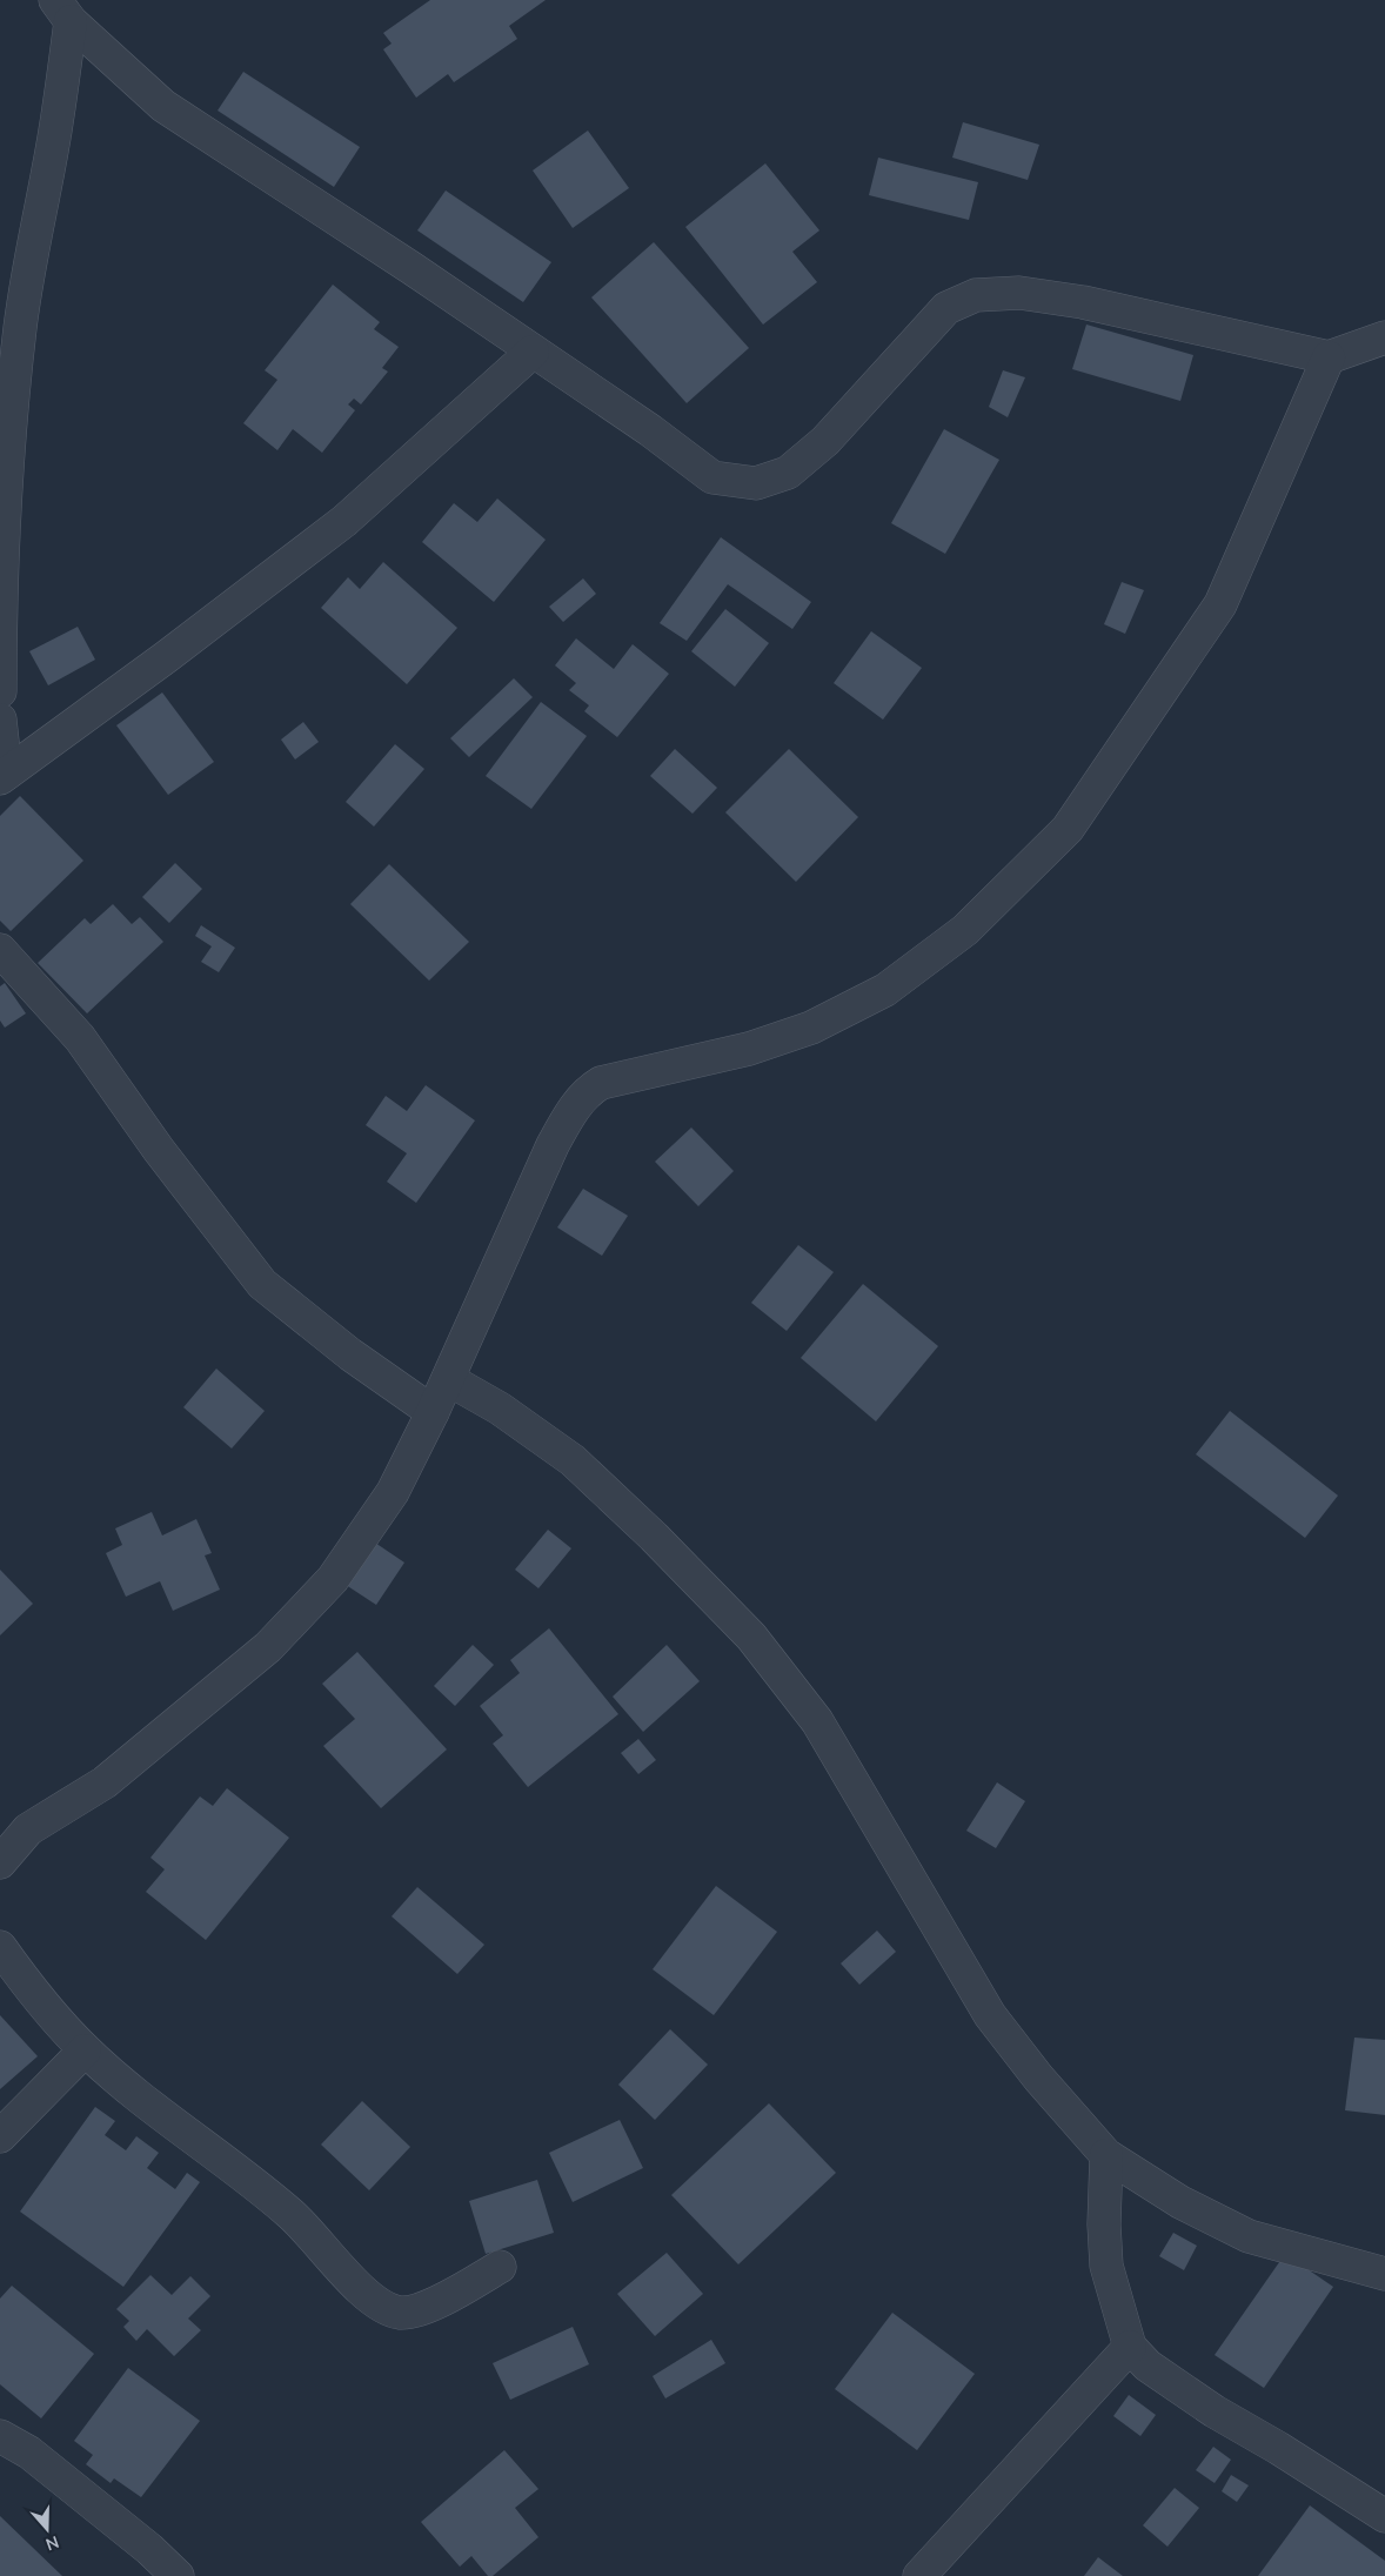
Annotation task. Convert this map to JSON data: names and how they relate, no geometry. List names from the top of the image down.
{
  "north": "bottom"
}
